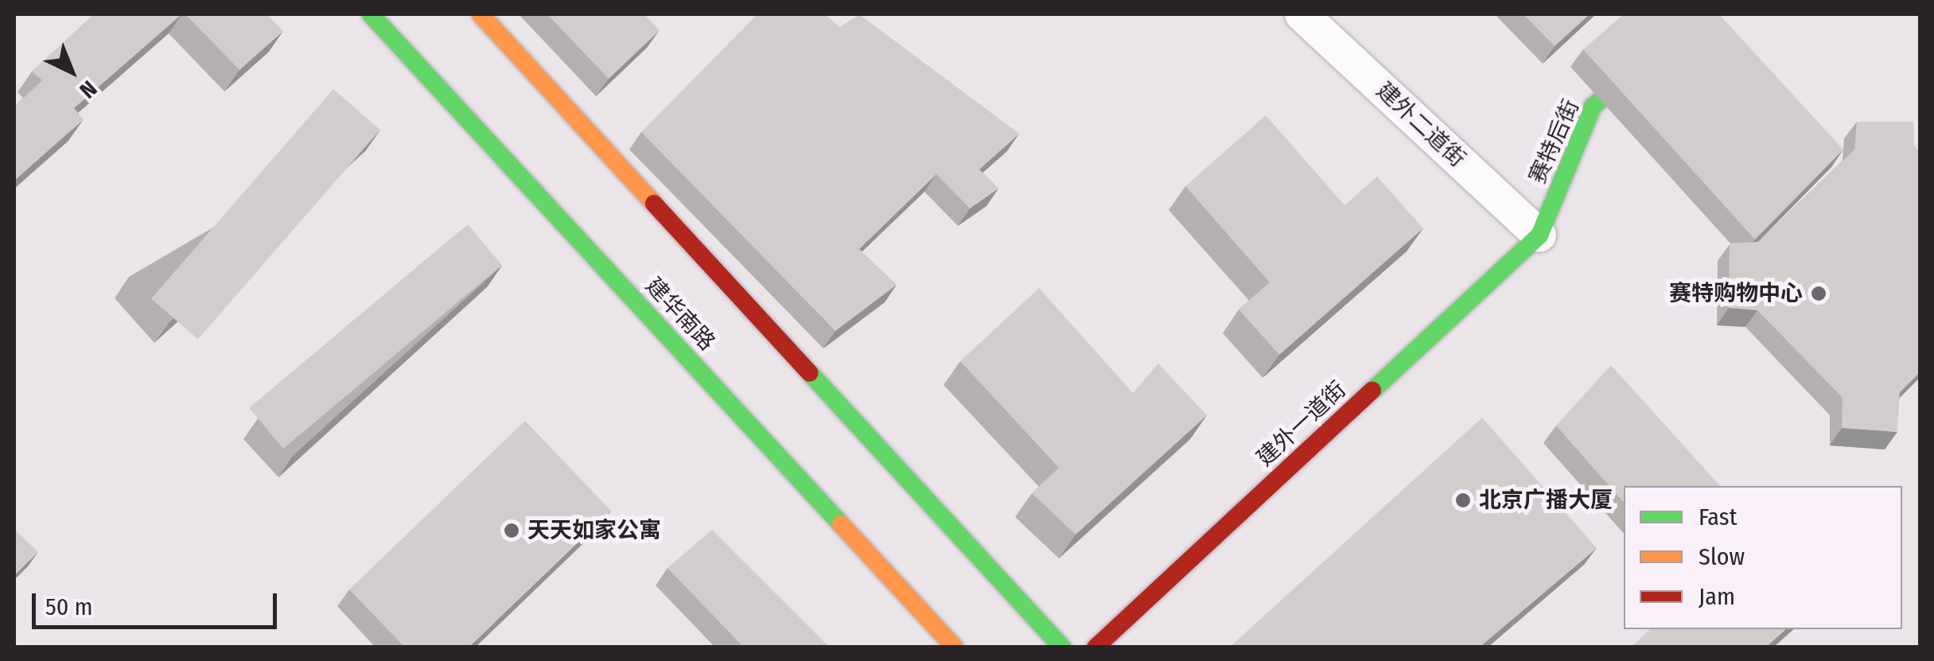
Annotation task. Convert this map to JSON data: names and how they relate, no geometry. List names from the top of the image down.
{
  "streets": {
    "street": [
      "建外二道街",
      "赛特后街",
      "建华南路",
      "建外一道街"
    ]
  },
  "crossings": [
    ["建外二道街", "赛特后街"],
    ["建外二道街", "建外一道街"],
    ["赛特后街", "建外一道街"]
  ],
  "places": ["赛特购物中心", "北京广播大厦", "天天如家公寓"],
  "legend": ["Fast", "Slow", "Jam"],
  "scale_bar": "50 m",
  "north": "bottom right"
}
